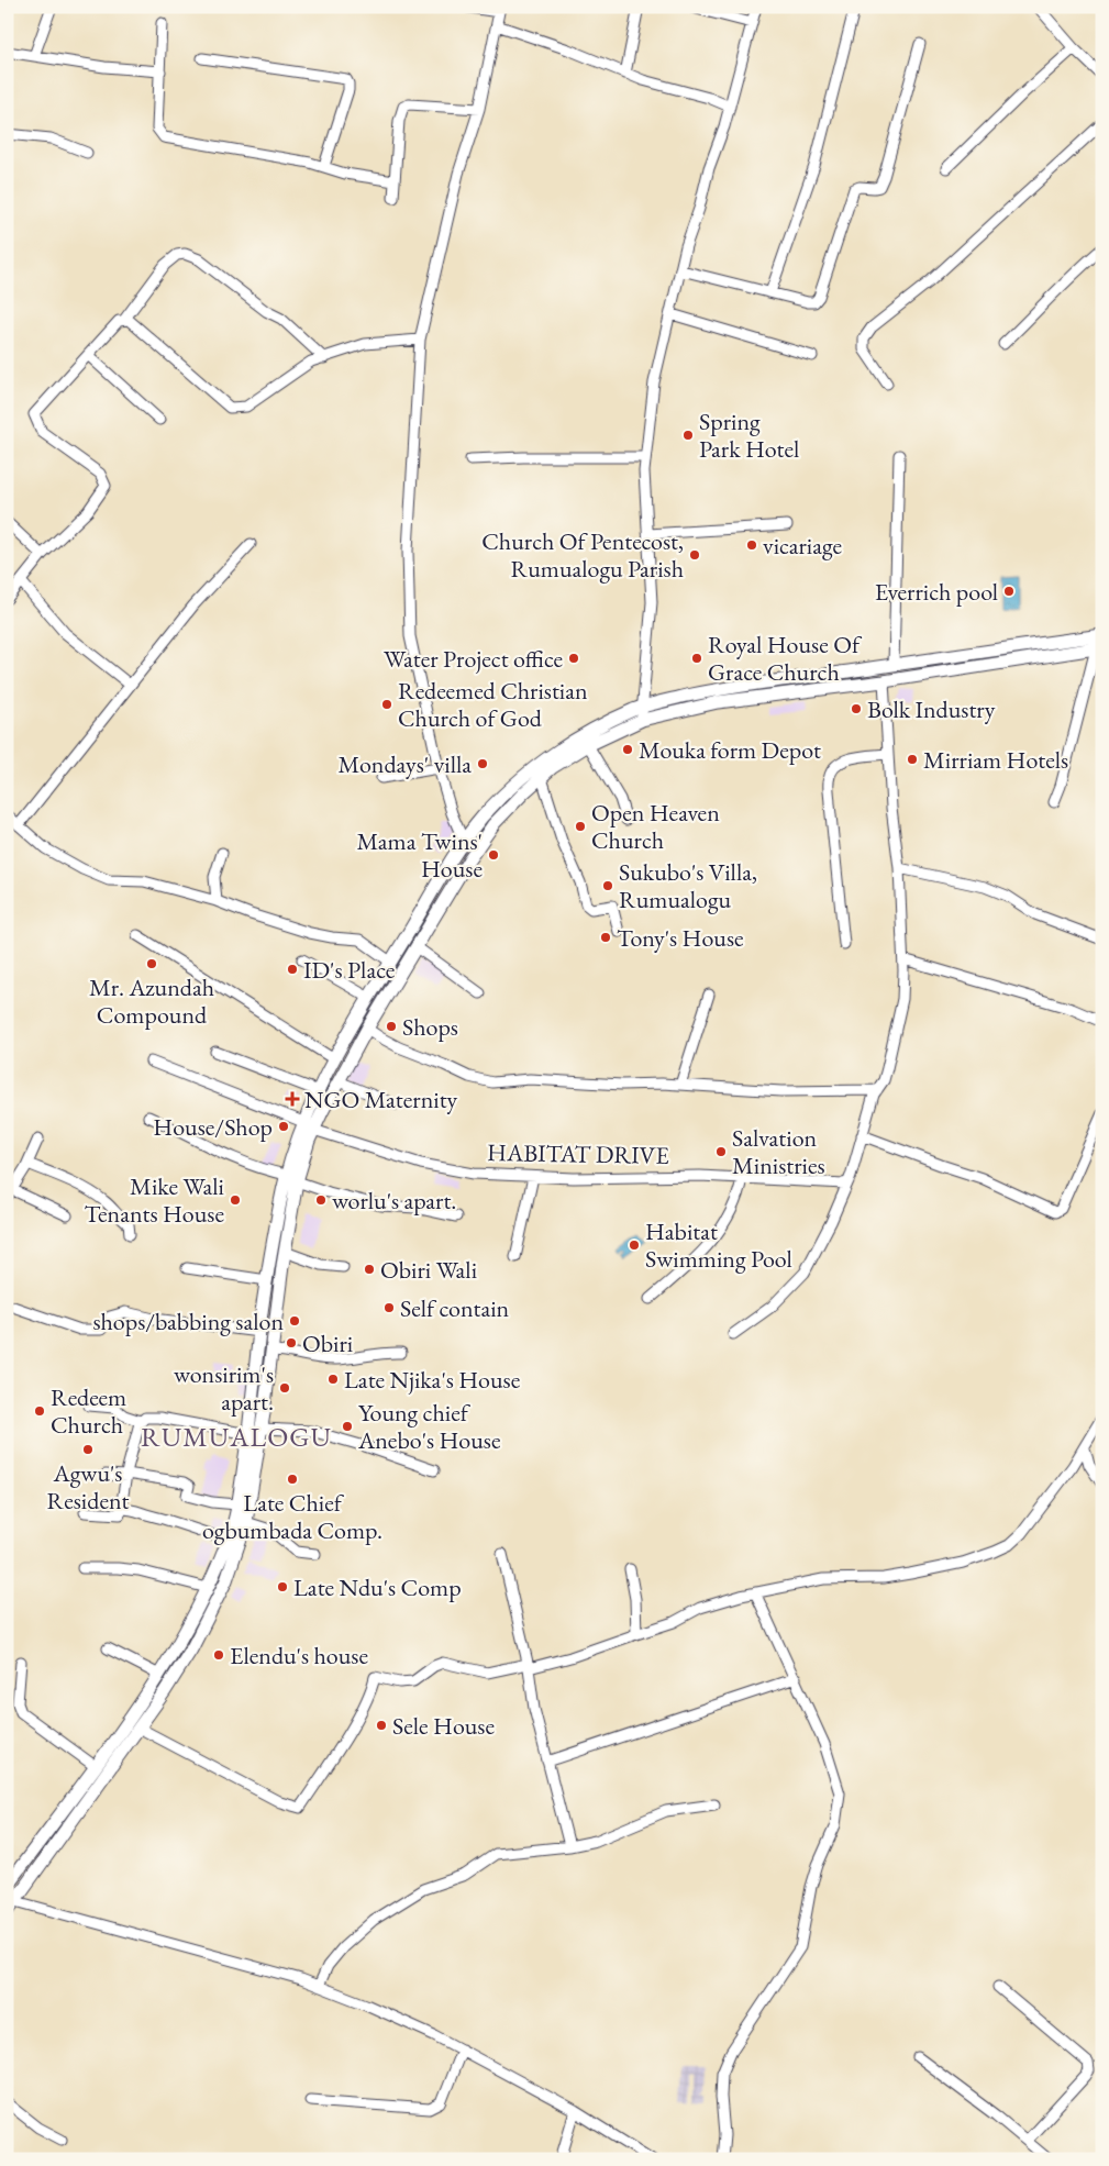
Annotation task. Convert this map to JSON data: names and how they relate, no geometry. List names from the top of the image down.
{
  "streets": {
    "street": ["HABITAT DRIVE"]
  },
  "districts": ["RUMUALOGU"],
  "places": {
    "other": [
      "Spring Park Hotel",
      "vicariage",
      "Church Of Pentecost, Rumualogu Parish",
      "Everrich pool",
      "Water Project office",
      "Royal House Of Grace Church",
      "Redeemed Christian Church of God",
      "Bolk Industry",
      "Mouka form Depot",
      "Mirriam Hotels",
      "Mondays' villa",
      "Open Heaven Church",
      "Mama Twins' House",
      "Sukubo's Villa, Rumualogu",
      "Tony's House",
      "Mr. Azundah Compound",
      "ID's Place",
      "Shops",
      "House/Shop",
      "Salvation Ministries",
      "Mike Wali Tenants House",
      "worlu's apart.",
      "Habitat Swimming Pool",
      "Obiri Wali",
      "Self contain",
      "shops/babbing salon",
      "Obiri",
      "Late Njika's House",
      "wonsirim's apart.",
      "Redeem Church",
      "Young chief Anebo's House",
      "Agwu's Resident",
      "Late Chief ogbumbada Comp.",
      "Late Ndu's Comp",
      "Elendu's house",
      "Sele House"
    ],
    "health": ["NGO Maternity"]
  }
}
